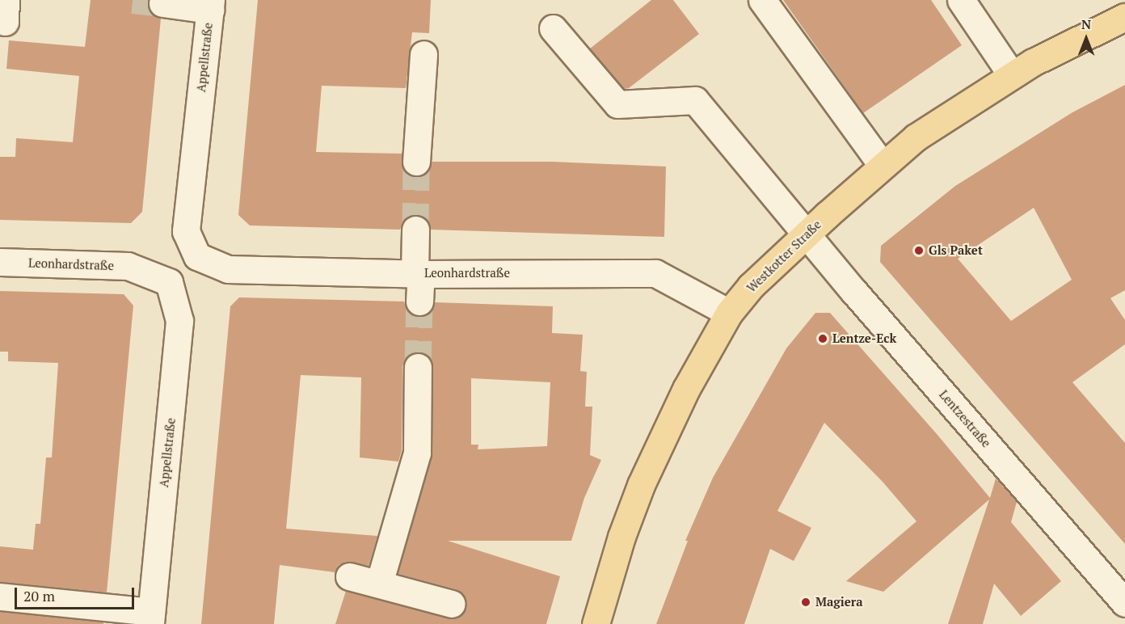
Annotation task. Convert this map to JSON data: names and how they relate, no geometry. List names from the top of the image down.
{
  "streets": {
    "main road": ["Westkotter Straße"],
    "street": ["Appellstraße", "Leonhardstraße", "Lentzestraße"]
  },
  "crossings": [
    ["Appellstraße", "Leonhardstraße"],
    ["Westkotter Straße", "Leonhardstraße"],
    ["Westkotter Straße", "Lentzestraße"]
  ],
  "places": ["Gls Paket", "Lentze-Eck", "Magiera"],
  "scale_bar": "20 m",
  "north": "top"
}
